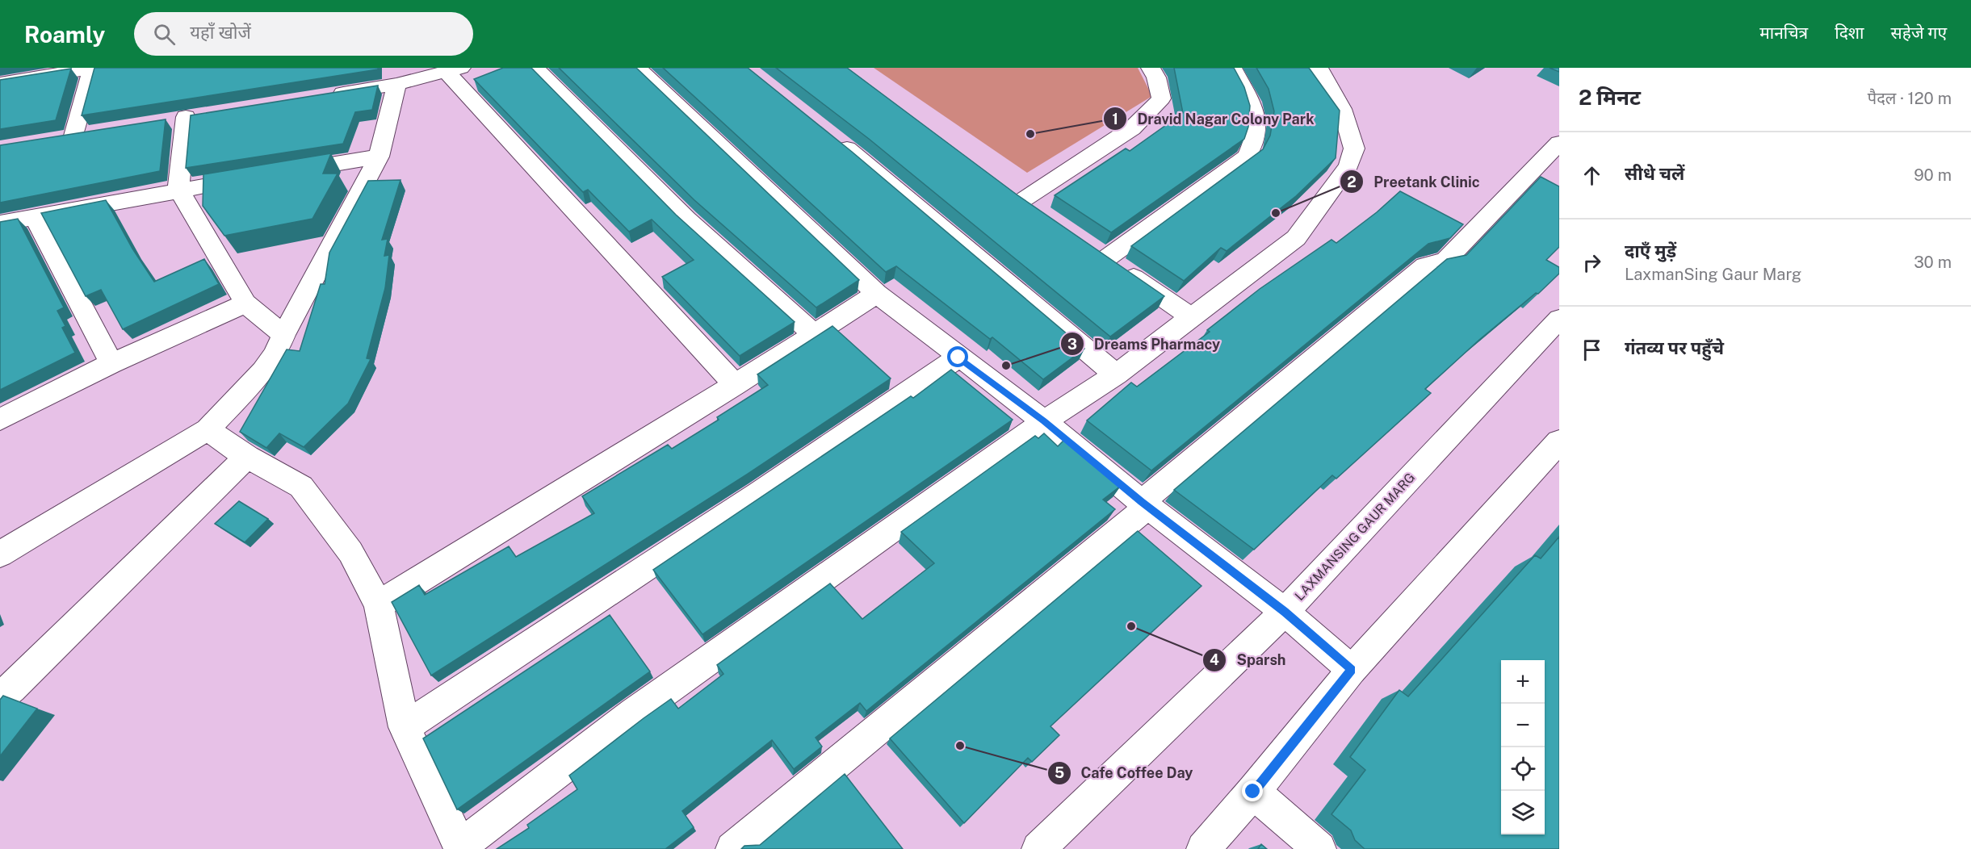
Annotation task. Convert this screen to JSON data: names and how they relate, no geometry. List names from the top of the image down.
{
  "streets": {
    "street": ["LAXMANSING GAUR MARG"]
  },
  "places": [
    "Dravid Nagar Colony Park",
    "Preetank Clinic",
    "Dreams Pharmacy",
    "Sparsh",
    "Cafe Coffee Day"
  ],
  "page": {
    "header": "Roamly",
    "search": "यहाँ खोजें",
    "nav": ["मानचित्र", "दिशा", "सहेजे गए"],
    "heading": ["2 मिनट", "पैदल · 120 m"],
    "list": [
      ["सीधे चलें", "90 m"],
      ["दाएँ मुड़ें", "LaxmanSing Gaur Marg", "30 m"],
      "गंतव्य पर पहुँचे"
    ],
    "map_buttons": ["+", "−"]
  }
}
